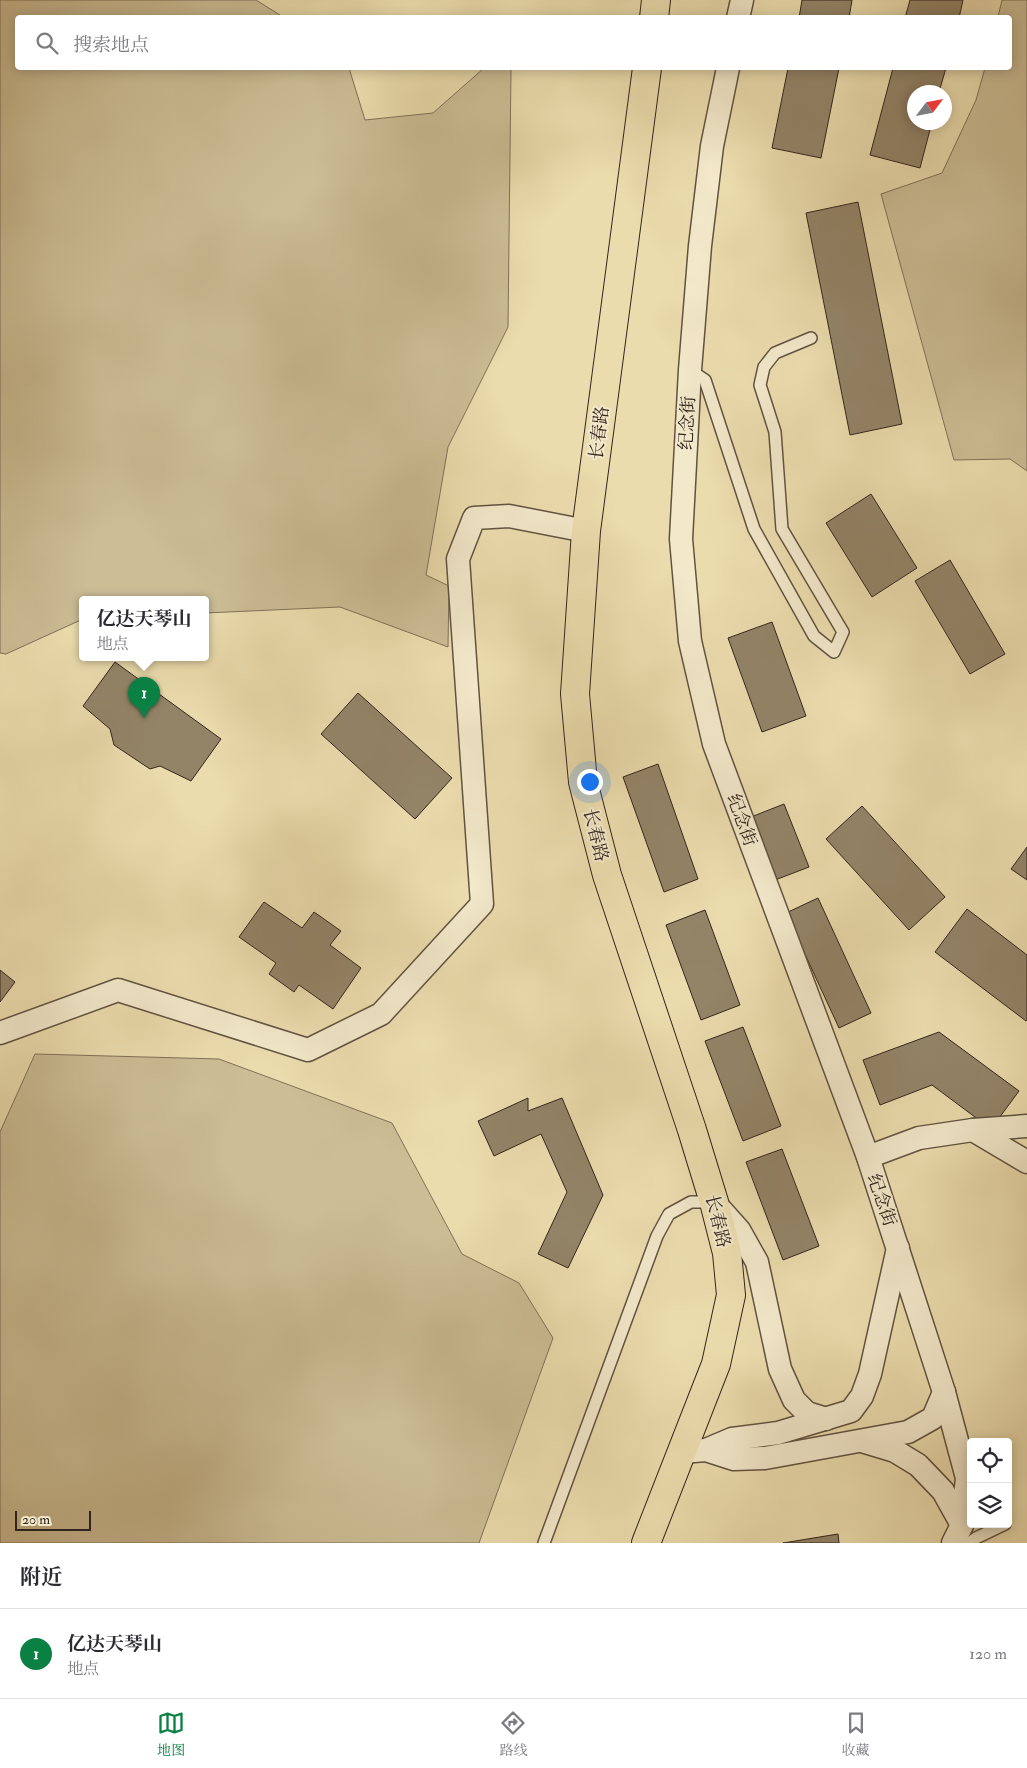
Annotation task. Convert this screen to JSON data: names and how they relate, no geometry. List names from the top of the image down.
{
  "streets": {
    "main road": ["长春路"],
    "street": ["纪念街"]
  },
  "scale_bar": "20 m",
  "north": "top right",
  "page": {
    "search": "搜索地点",
    "popup": ["亿达天琴山", "地点"],
    "pins": "1",
    "scale": "20 m",
    "heading": "附近",
    "list": [
      {
        "mark": "1",
        "name": "亿达天琴山",
        "note": "地点",
        "value": "120 m"
      }
    ],
    "nav": ["地图", "路线", "收藏"]
  }
}
